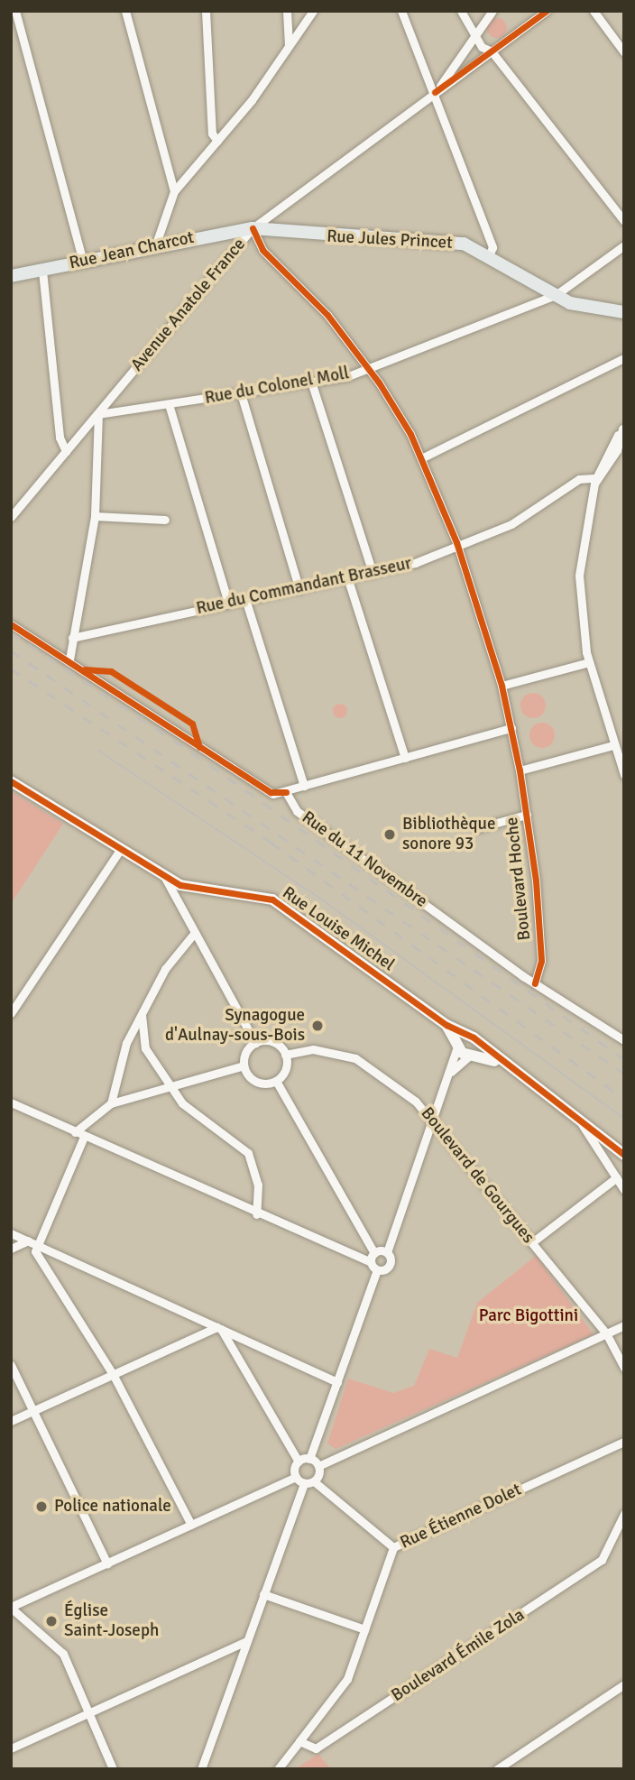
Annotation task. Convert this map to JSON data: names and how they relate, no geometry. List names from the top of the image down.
{
  "streets": {
    "main road": ["Rue Jules Princet", "Rue Jean Charcot"],
    "street": [
      "Avenue Anatole France",
      "Rue du Colonel Moll",
      "Rue du Commandant Brasseur",
      "Rue du 11 Novembre",
      "Boulevard Hoche",
      "Rue Louise Michel",
      "Boulevard de Gourgues",
      "Rue Étienne Dolet",
      "Boulevard Émile Zola"
    ]
  },
  "crossings": [
    ["Rue Jules Princet", "Rue Jean Charcot"],
    ["Rue Jules Princet", "Avenue Anatole France"],
    ["Rue Jules Princet", "Rue du Colonel Moll"],
    ["Rue Jules Princet", "Boulevard Hoche"],
    ["Rue Jean Charcot", "Avenue Anatole France"],
    ["Rue Jean Charcot", "Boulevard Hoche"],
    ["Avenue Anatole France", "Rue du Colonel Moll"],
    ["Avenue Anatole France", "Boulevard Hoche"],
    ["Rue du Colonel Moll", "Boulevard Hoche"],
    ["Rue du Commandant Brasseur", "Boulevard Hoche"],
    ["Rue du 11 Novembre", "Boulevard Hoche"],
    ["Rue Étienne Dolet", "Boulevard Émile Zola"]
  ],
  "parks": ["Parc Bigottini"],
  "places": [
    "Bibliothèque sonore 93",
    "Synagogue d'Aulnay-sous-Bois",
    "Police nationale",
    "Église Saint-Joseph"
  ]
}
